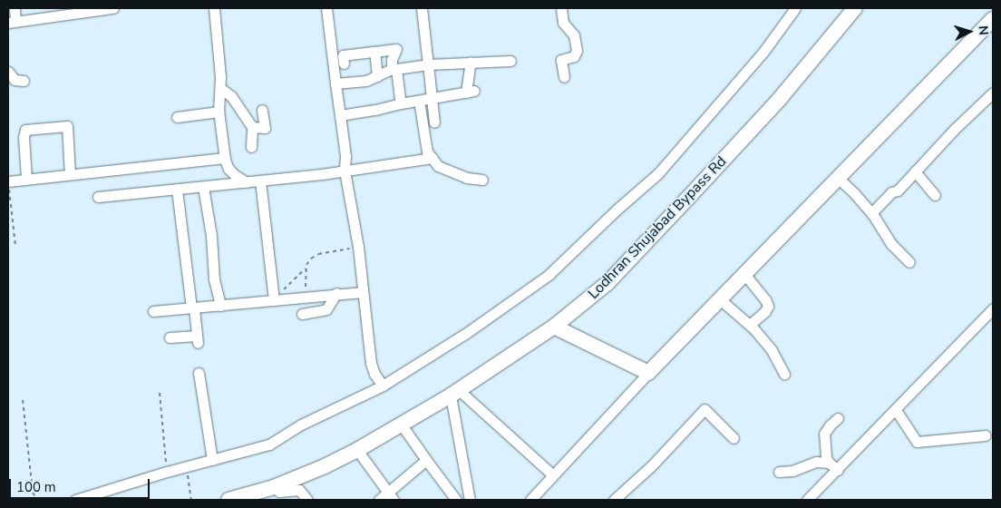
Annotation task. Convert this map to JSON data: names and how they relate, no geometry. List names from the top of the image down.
{
  "streets": {
    "street": ["Lodhran Shujabad Bypass Rd"]
  },
  "scale_bar": "100 m",
  "north": "right"
}
